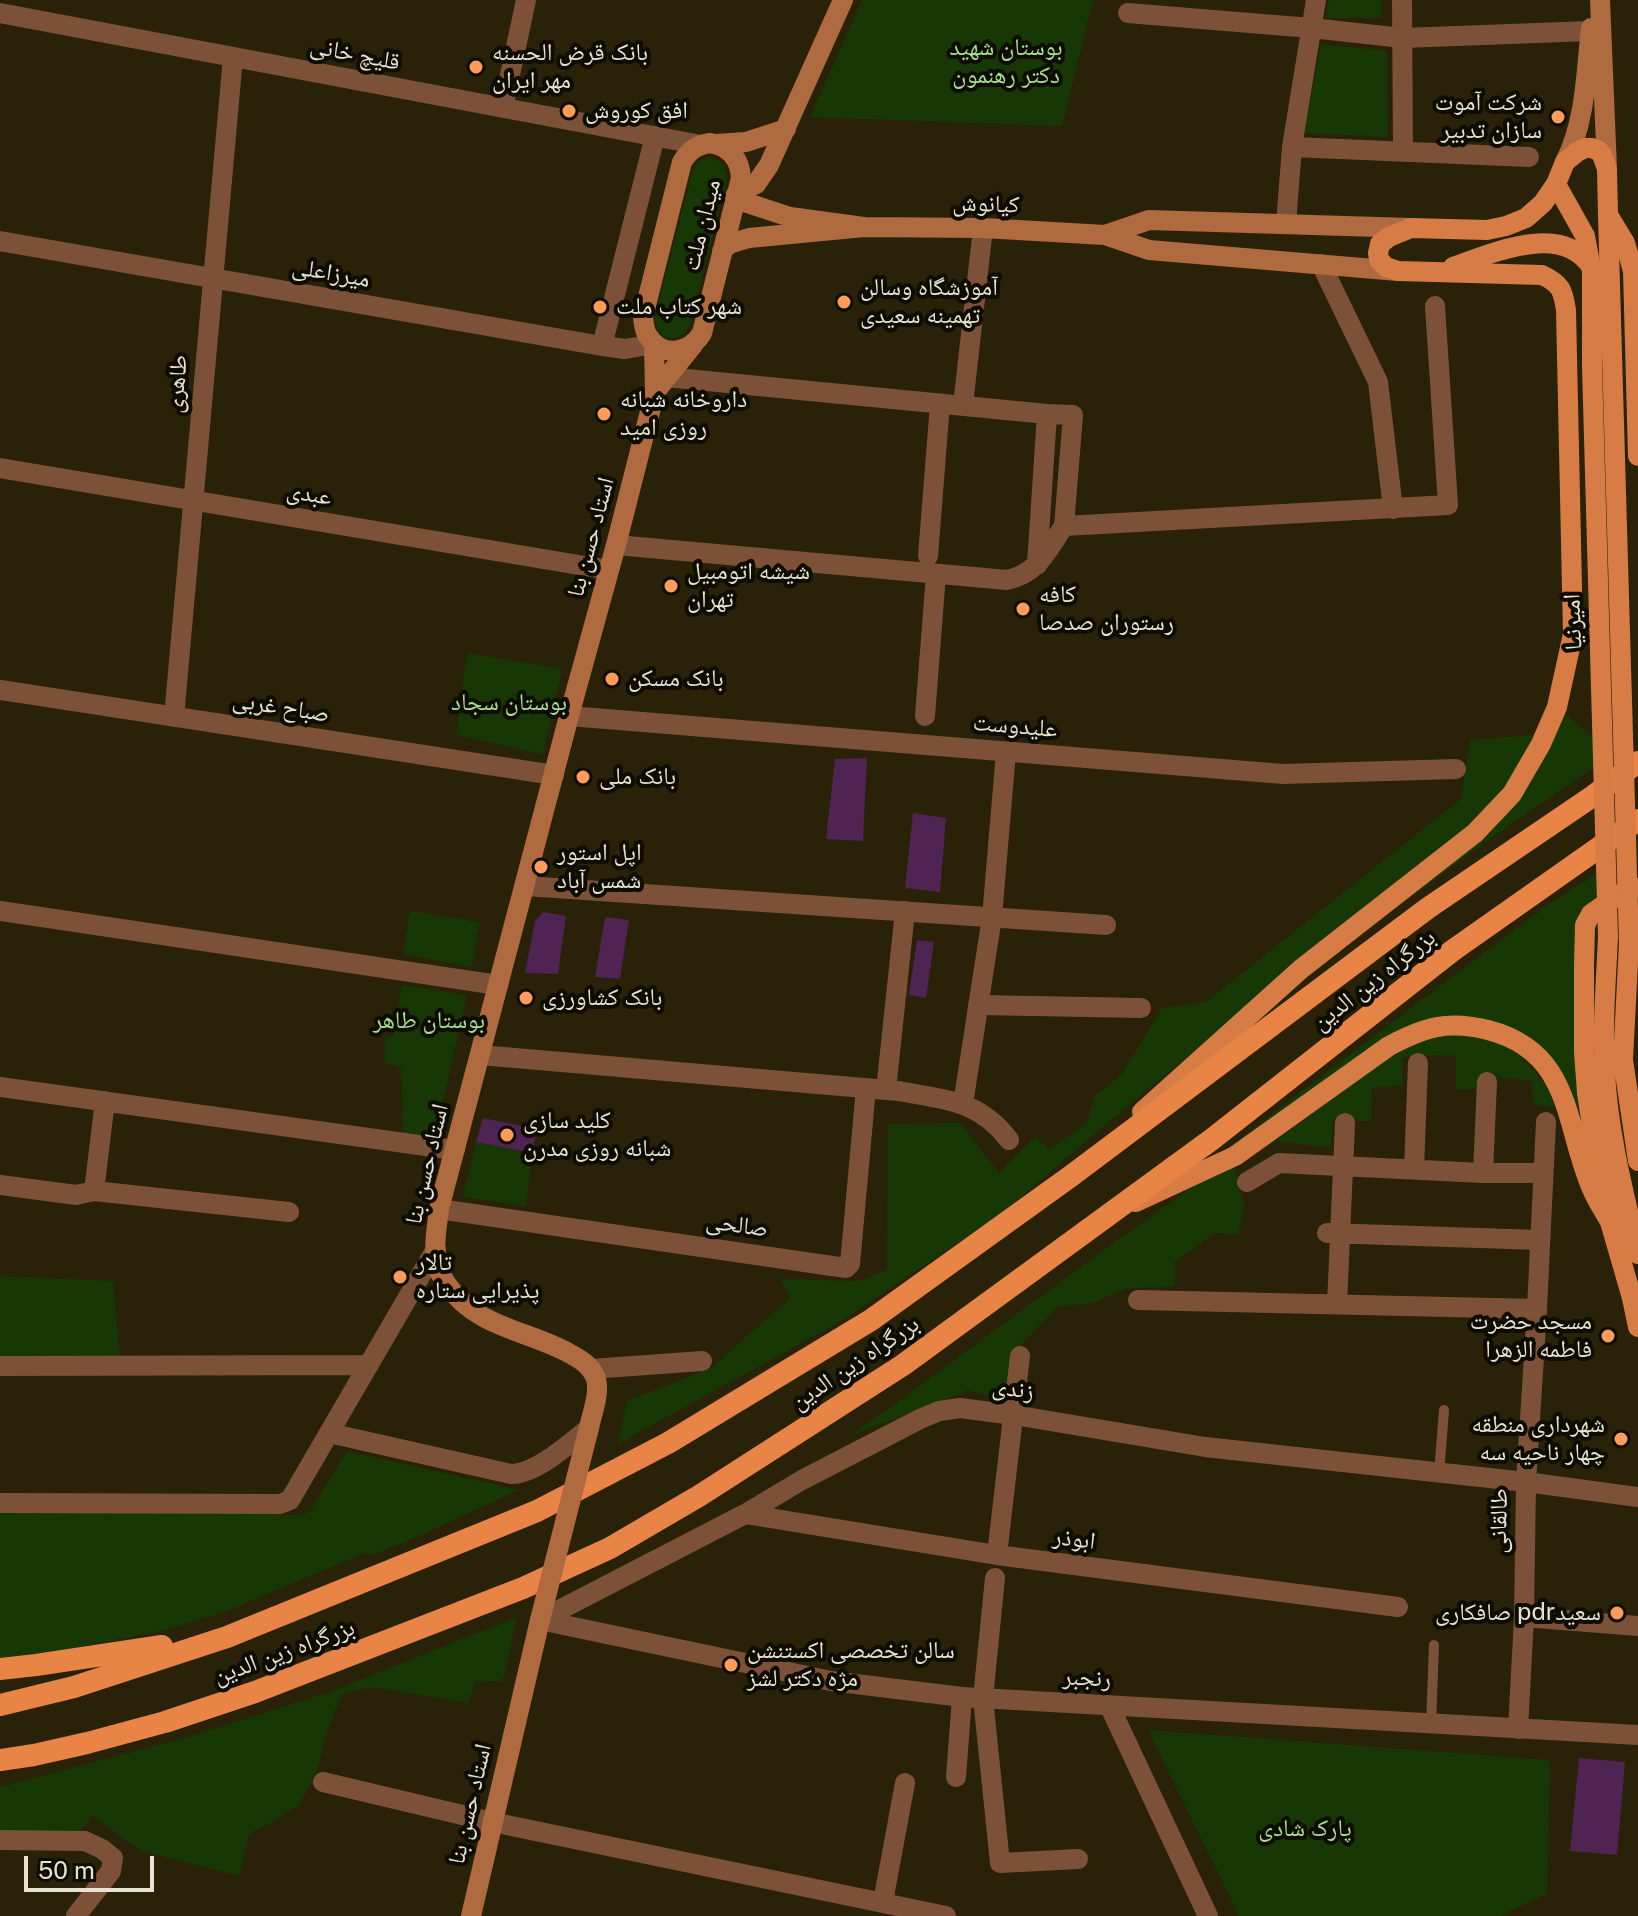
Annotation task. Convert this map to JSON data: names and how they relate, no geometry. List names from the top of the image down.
{
  "streets": {
    "highway": ["بزرگراه زین الدین"],
    "main road": [
      "کیانوش",
      "میدان ملت",
      "استاد حسن بنا",
      "امیرنیا"
    ],
    "street": [
      "قلیچ خانی",
      "میرزاعلی",
      "طاهری",
      "عبدی",
      "صباح غربی",
      "علیدوست",
      "صالحی",
      "زندی",
      "طالقانی",
      "ابوذر",
      "رنجبر"
    ]
  },
  "crossings": [
    ["قلیچ خانی", "میدان ملت"],
    ["قلیچ خانی", "طاهری"],
    ["کیانوش", "میدان ملت"],
    ["میدان ملت", "میرزاعلی"],
    ["میدان ملت", "استاد حسن بنا"],
    ["میرزاعلی", "طاهری"],
    ["طاهری", "عبدی"],
    ["طاهری", "صباح غربی"],
    ["عبدی", "استاد حسن بنا"],
    ["استاد حسن بنا", "صباح غربی"],
    ["استاد حسن بنا", "علیدوست"],
    ["استاد حسن بنا", "صالحی"],
    ["استاد حسن بنا", "زندی"],
    ["استاد حسن بنا", "رنجبر"],
    ["زندی", "طالقانی"],
    ["زندی", "ابوذر"],
    ["زندی", "رنجبر"],
    ["طالقانی", "رنجبر"]
  ],
  "parks": [
    "بوستان شهید دکتر رهنمون",
    "بوستان سجاد",
    "بوستان طاهر",
    "پارک شادی"
  ],
  "places": [
    "بانک قرض الحسنه مهر ایران",
    "افق کوروش",
    "شرکت آموت سازان تدبیر",
    "آموزشگاه وسالن تهمینه سعیدی",
    "شهر کتاب ملت",
    "داروخانه شبانه روزی امید",
    "شیشه اتومبیل تهران",
    "کافه رستوران صدصا",
    "بانک مسکن",
    "بانک ملی",
    "اپل استور شمس آباد",
    "بانک کشاورزی",
    "کلید سازی شبانه روزی مدرن",
    "تالار پذیرایی ستاره",
    "مسجد حضرت فاطمه الزهرا",
    "شهرداری منطقه چهار ناحیه سه",
    "صافکاری pdrسعید",
    "سالن تخصصی اکستنشن مژه دکتر لشز"
  ],
  "scale_bar": "50 m"
}
